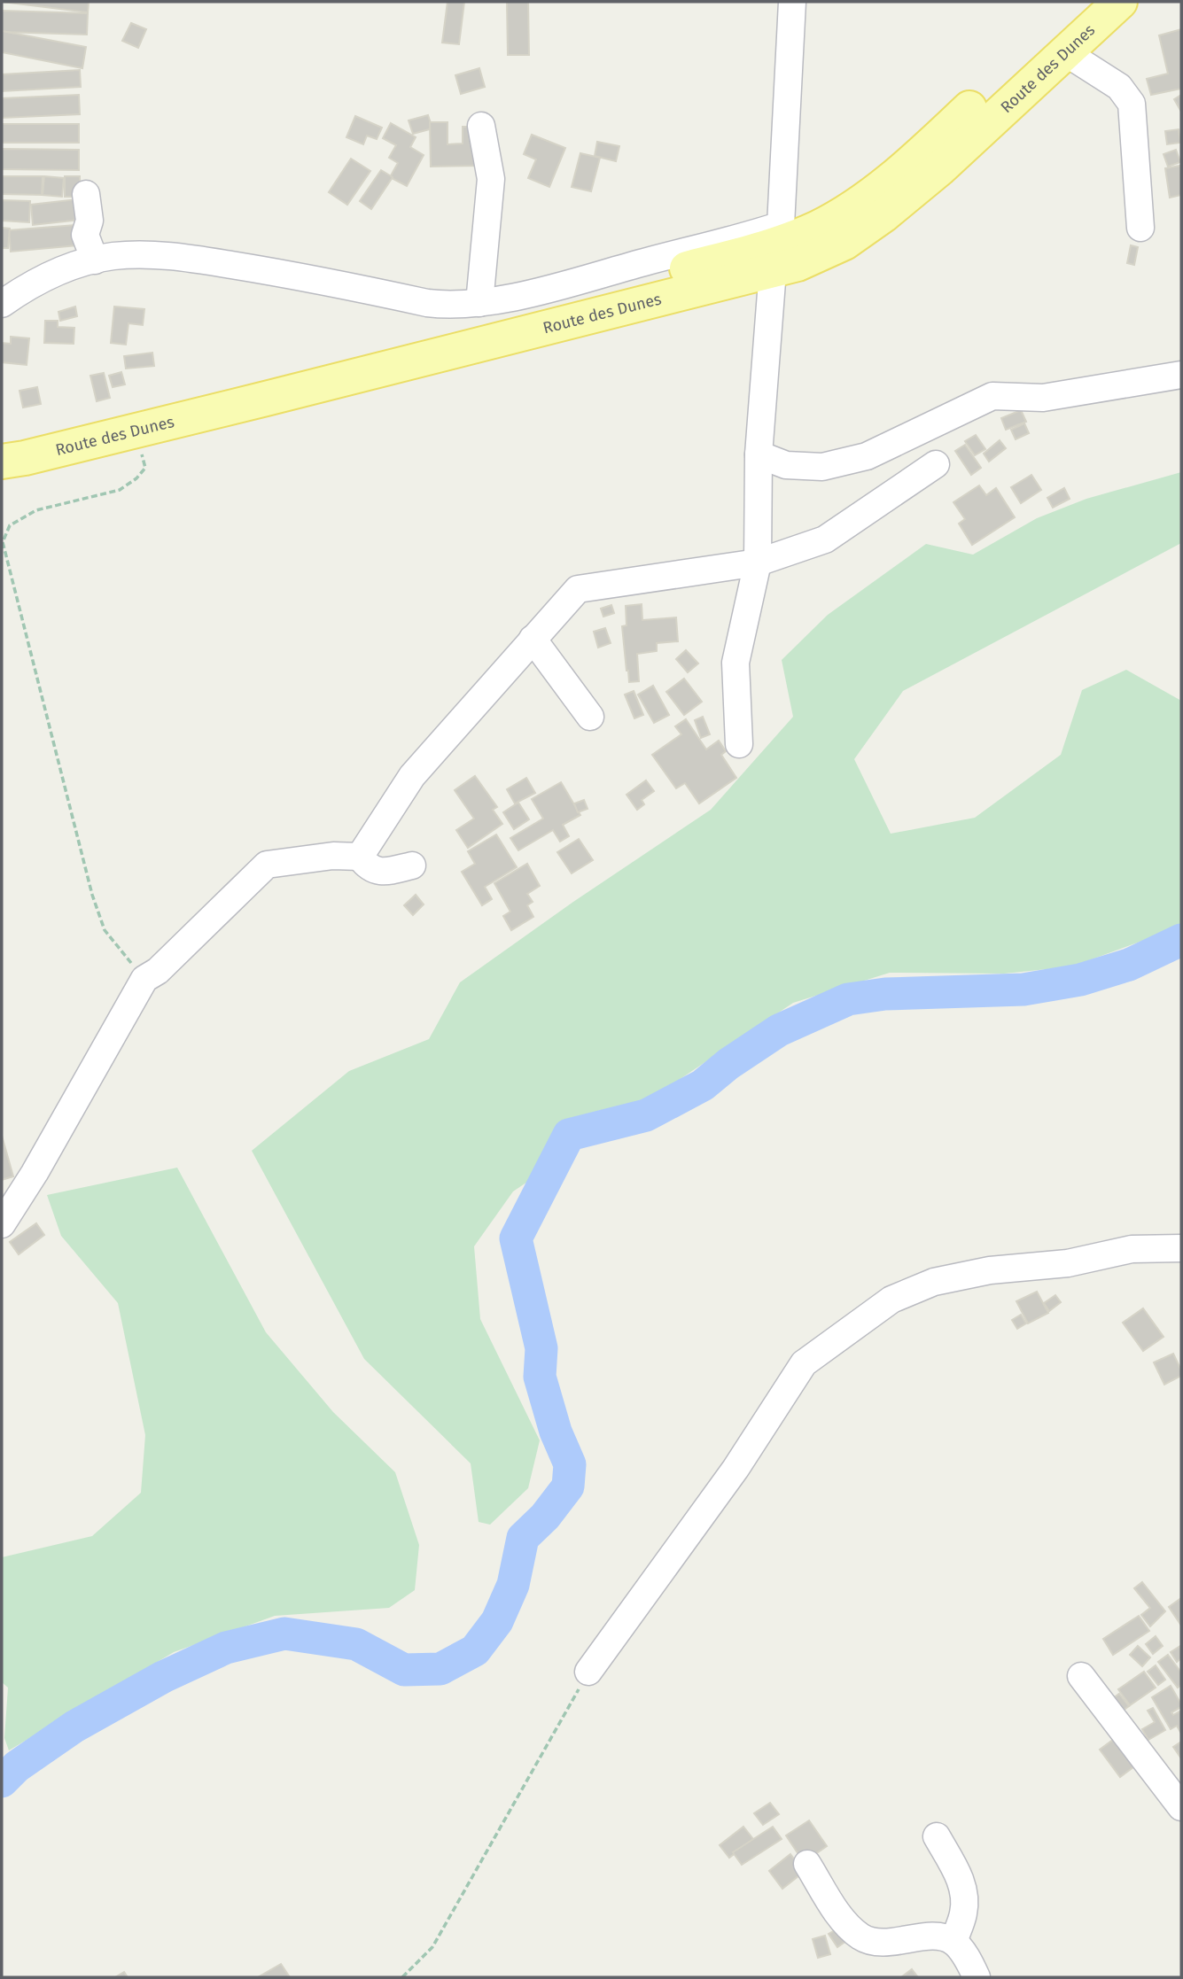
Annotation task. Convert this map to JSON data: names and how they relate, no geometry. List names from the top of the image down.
{
  "streets": {
    "main road": ["Route des Dunes"]
  }
}
